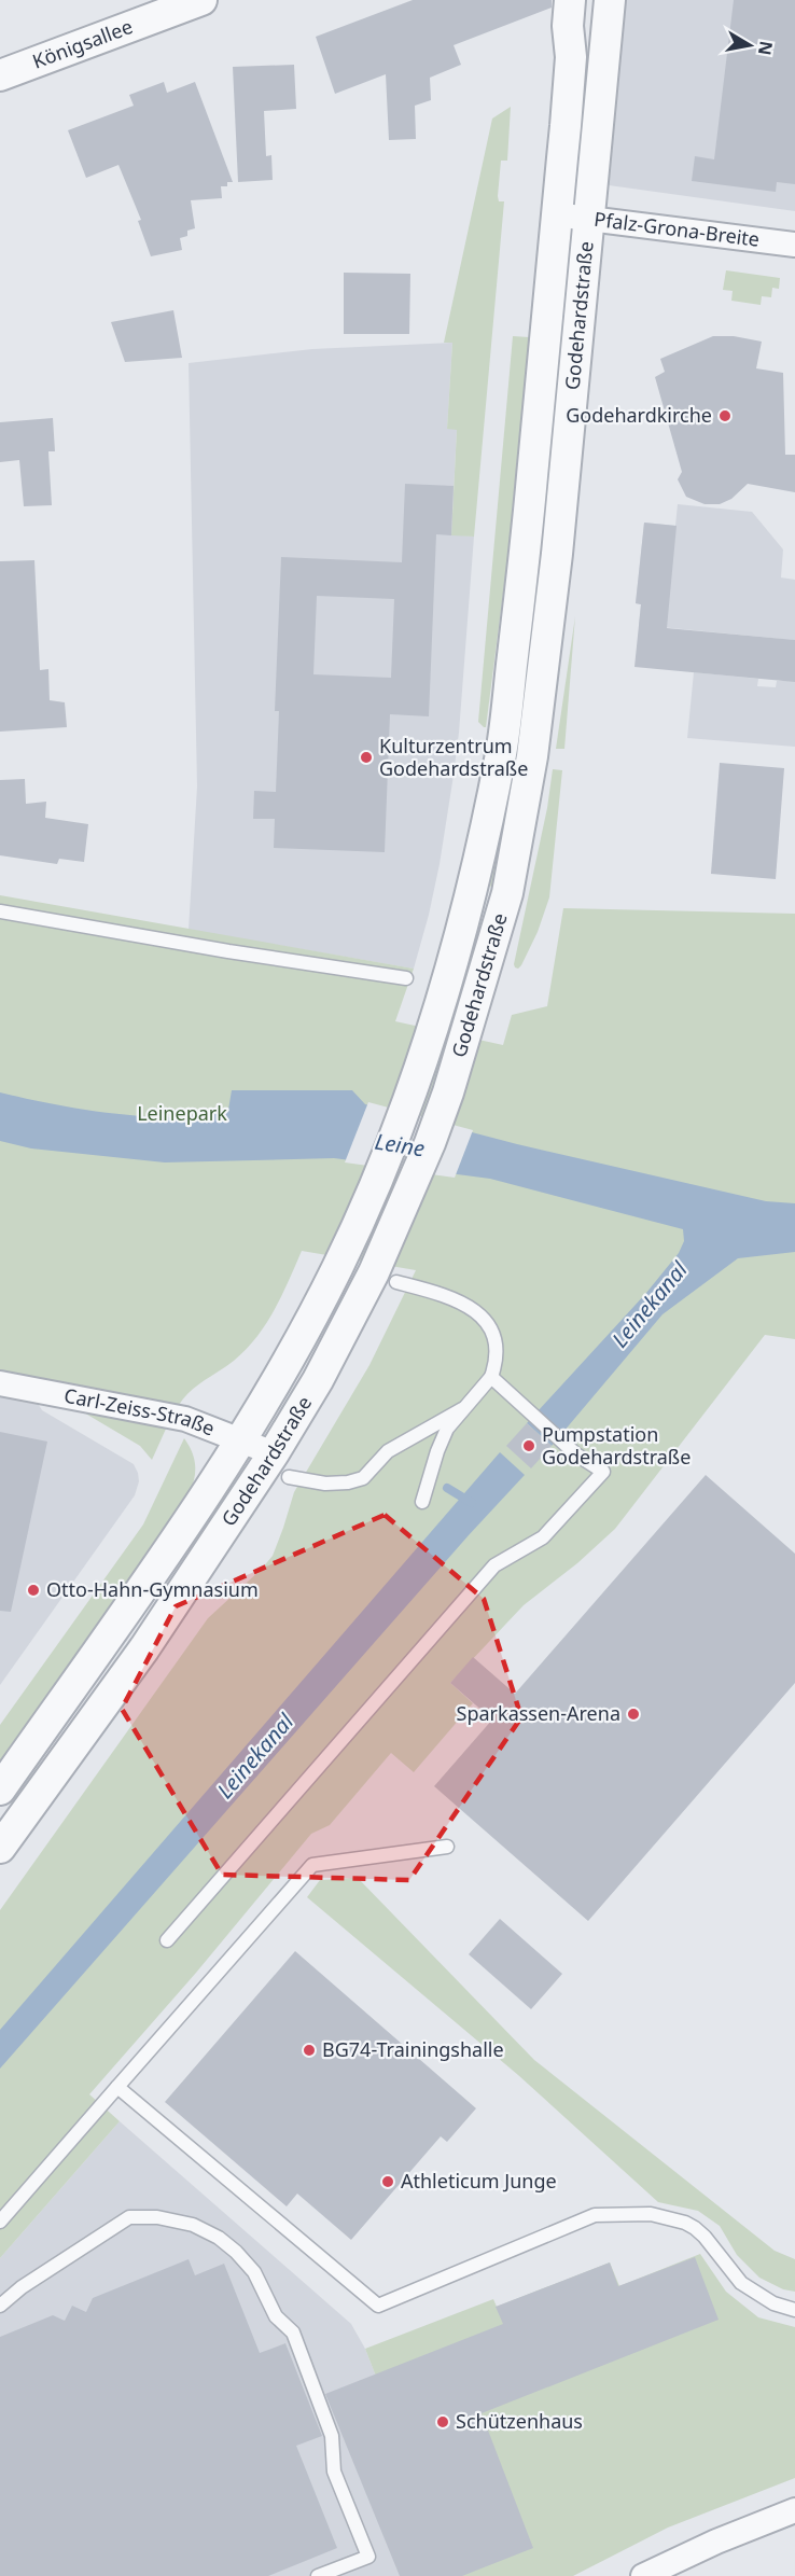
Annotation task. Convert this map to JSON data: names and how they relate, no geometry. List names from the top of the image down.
{
  "streets": {
    "street": [
      "Königsallee",
      "Pfalz-Grona-Breite",
      "Godehardstraße",
      "Carl-Zeiss-Straße"
    ]
  },
  "crossings": [
    ["Pfalz-Grona-Breite", "Godehardstraße"],
    ["Godehardstraße", "Carl-Zeiss-Straße"]
  ],
  "water": ["Leine", "Leinekanal"],
  "parks": ["Leinepark"],
  "places": [
    "Godehardkirche",
    "Kulturzentrum Godehardstraße",
    "Pumpstation Godehardstraße",
    "Otto-Hahn-Gymnasium",
    "Sparkassen-Arena",
    "BG74-Trainingshalle",
    "Athleticum Junge",
    "Schützenhaus"
  ],
  "north": "right"
}
